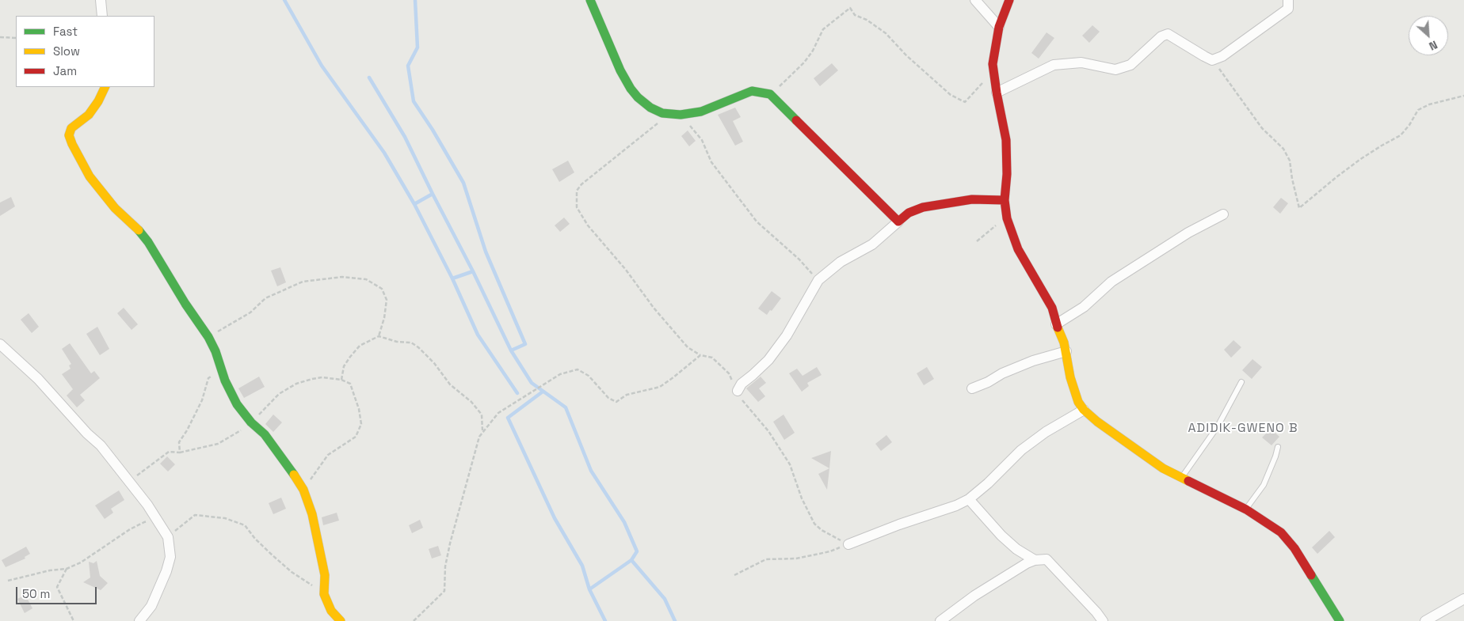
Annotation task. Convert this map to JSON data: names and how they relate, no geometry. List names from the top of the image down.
{
  "districts": ["ADIDIK-GWENO B"],
  "legend": ["Fast", "Slow", "Jam"],
  "scale_bar": "50 m",
  "north": "bottom right"
}
